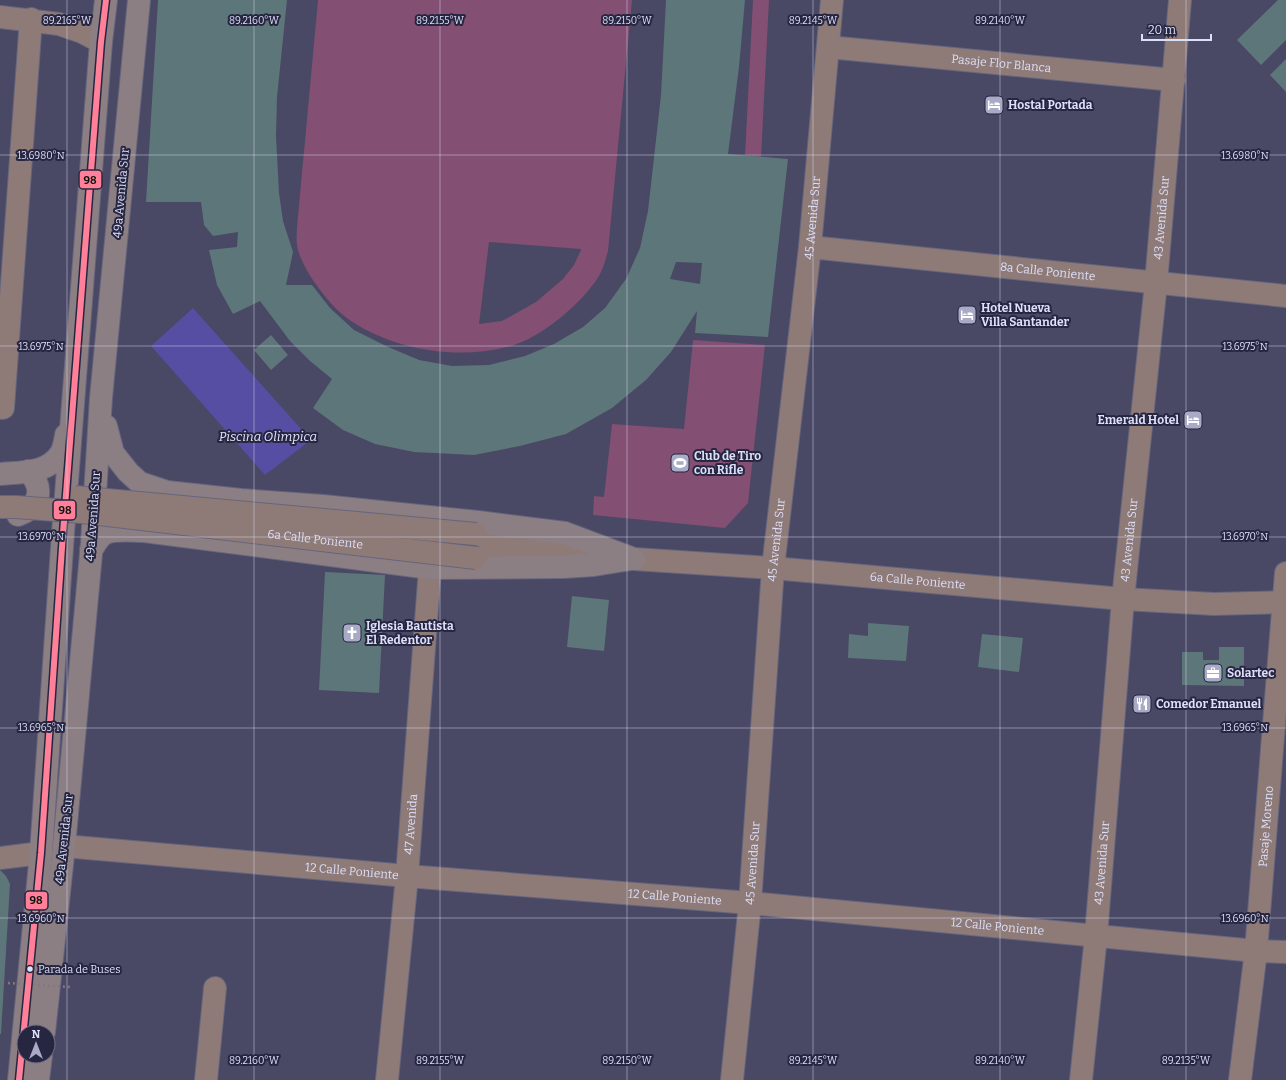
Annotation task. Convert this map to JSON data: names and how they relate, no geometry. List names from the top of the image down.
{
  "streets": {
    "main road": ["49a Avenida Sur"],
    "street": [
      "Pasaje Flor Blanca",
      "43 Avenida Sur",
      "45 Avenida Sur",
      "8a Calle Poniente",
      "6a Calle Poniente",
      "47 Avenida",
      "Pasaje Moreno",
      "12 Calle Poniente"
    ]
  },
  "crossings": [
    ["Pasaje Flor Blanca", "43 Avenida Sur"],
    ["Pasaje Flor Blanca", "45 Avenida Sur"],
    ["49a Avenida Sur", "12 Calle Poniente"],
    ["43 Avenida Sur", "8a Calle Poniente"],
    ["43 Avenida Sur", "6a Calle Poniente"],
    ["43 Avenida Sur", "12 Calle Poniente"],
    ["45 Avenida Sur", "8a Calle Poniente"],
    ["45 Avenida Sur", "6a Calle Poniente"],
    ["45 Avenida Sur", "12 Calle Poniente"],
    ["6a Calle Poniente", "Pasaje Moreno"],
    ["47 Avenida", "12 Calle Poniente"],
    ["Pasaje Moreno", "12 Calle Poniente"]
  ],
  "water": ["Piscina Olimpica"],
  "places": {
    "hotel": ["Hostal Portada", "Hotel Nueva Villa Santander", "Emerald Hotel"],
    "sports": ["Club de Tiro con Rifle"],
    "church": ["Iglesia Bautista El Redentor"],
    "office": ["Solartec"],
    "restaurant": ["Comedor Emanuel"],
    "other": ["Parada de Buses"]
  },
  "lines": ["transit line 98"],
  "scale_bar": "20 m",
  "north": "top",
  "coordinates": [
    "89.2165°W",
    "89.2160°W",
    "89.2155°W",
    "89.2150°W",
    "89.2145°W",
    "89.2140°W",
    "13.6980°N",
    "13.6975°N",
    "13.6970°N",
    "13.6965°N",
    "13.6960°N",
    "89.2135°W"
  ]
}
